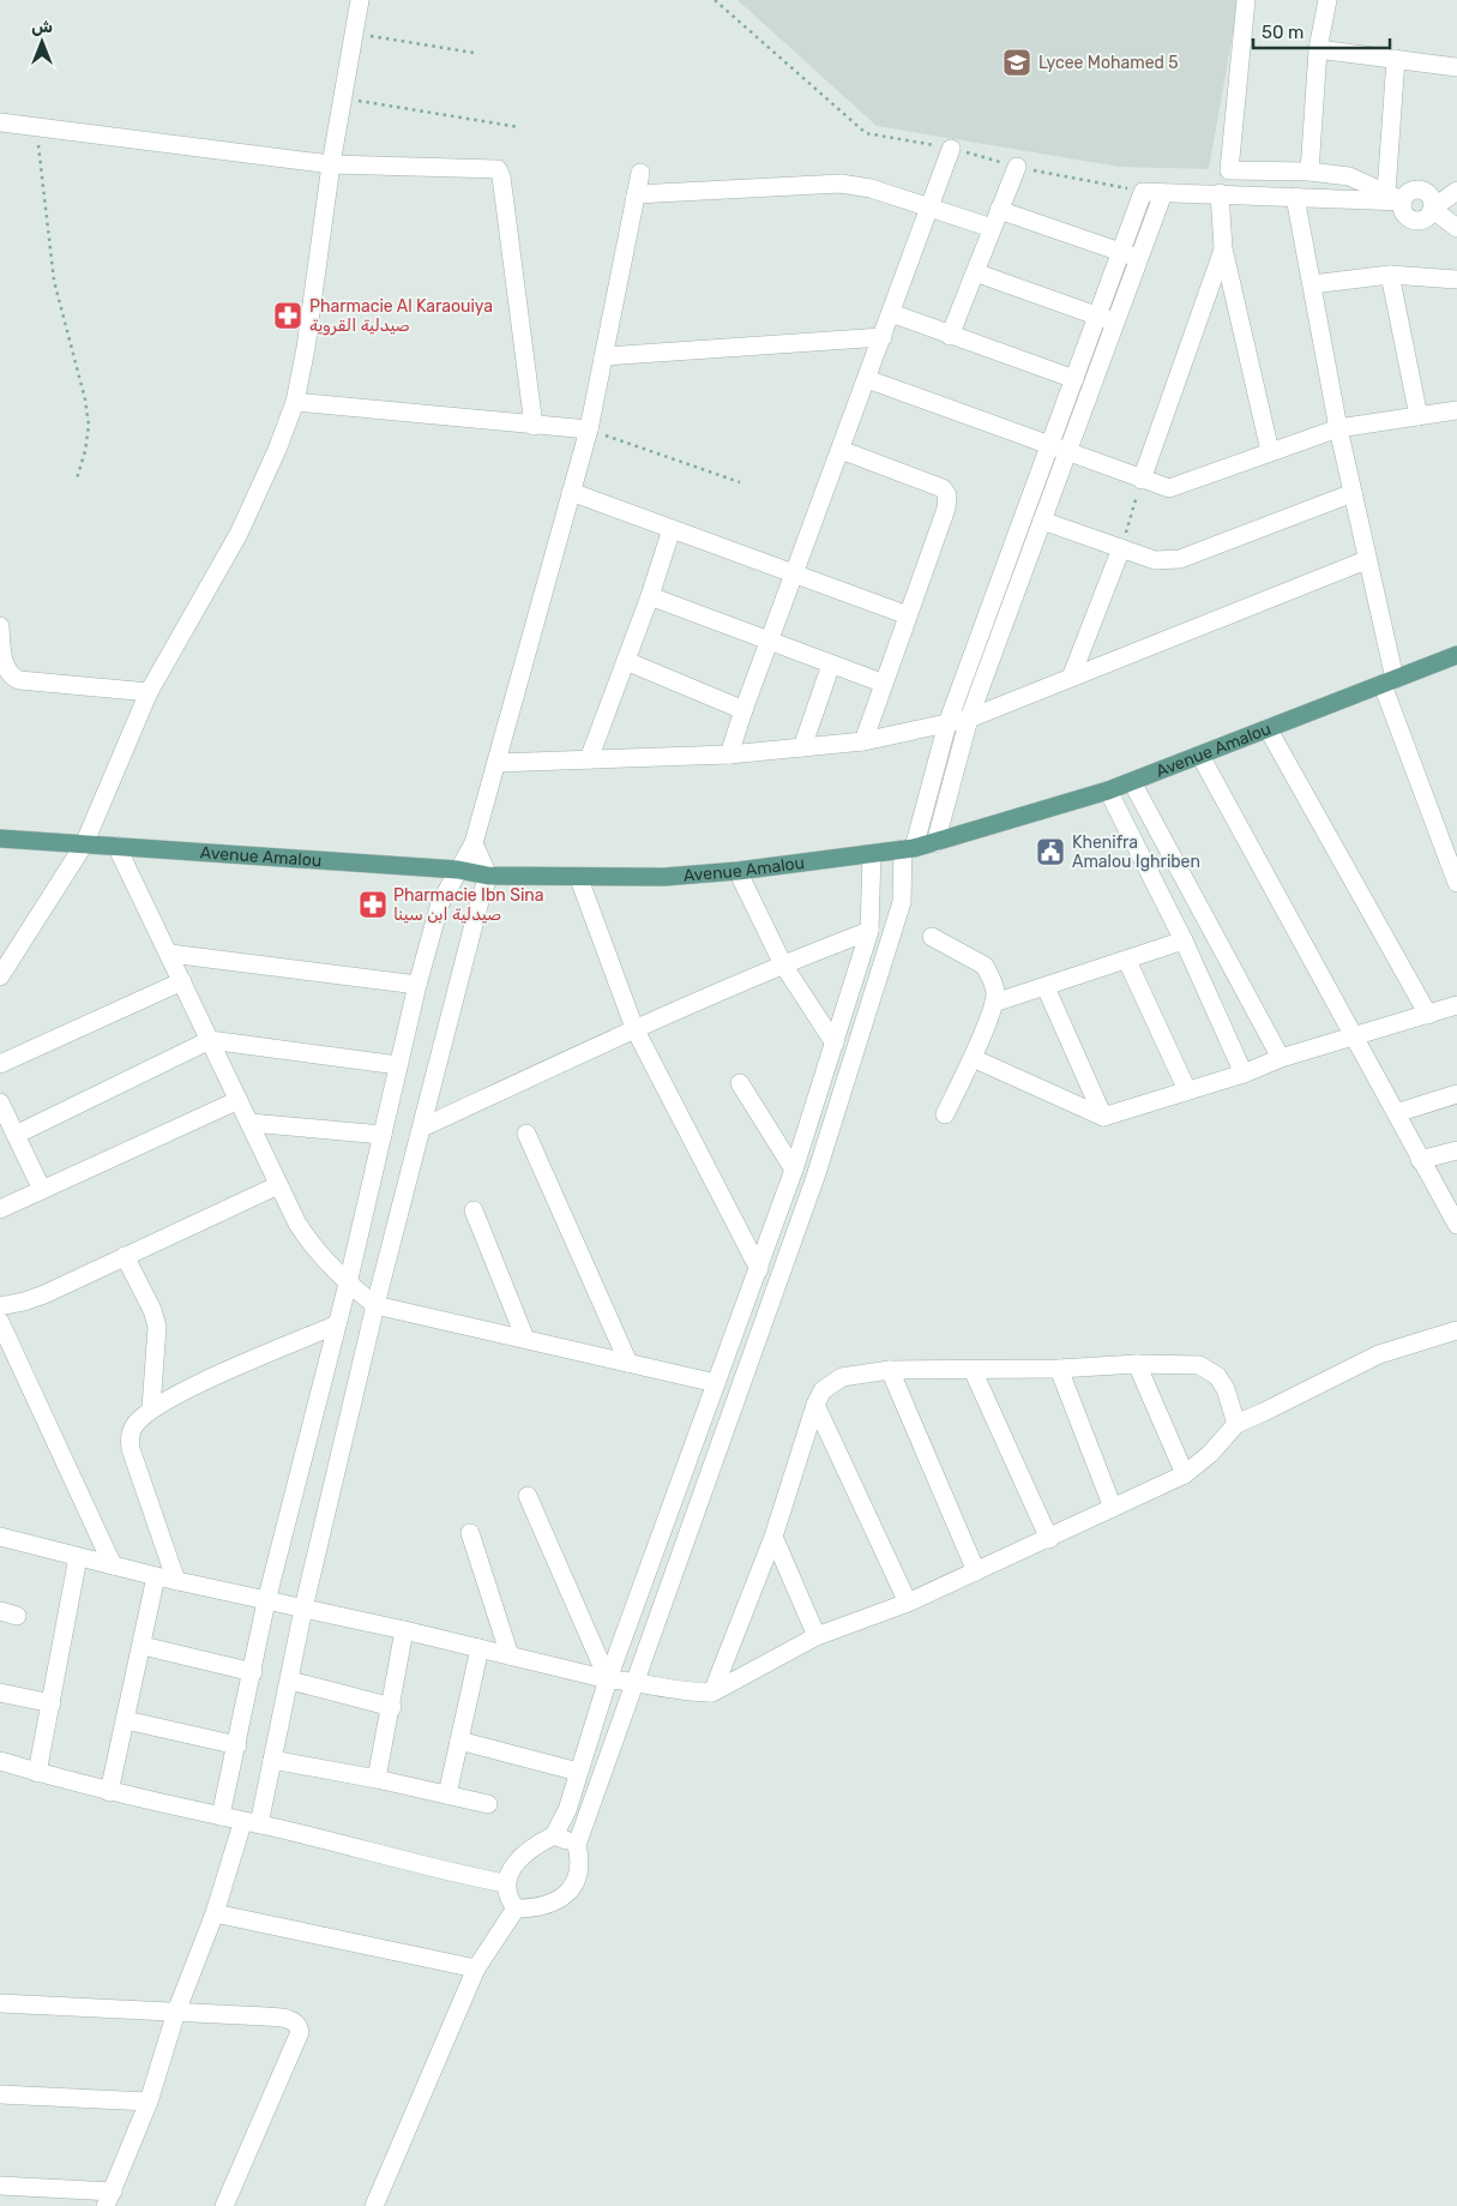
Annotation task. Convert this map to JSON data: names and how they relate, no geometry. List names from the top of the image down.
{
  "streets": {
    "main road": ["Avenue Amalou"]
  },
  "places": {
    "school or university": ["Lycee Mohamed 5"],
    "pharmacy": ["Pharmacie Al Karaouiya صيدلية القروية", "Pharmacie Ibn Sina صيدلية ابن سينا"],
    "public building": ["Khenifra Amalou Ighriben"]
  },
  "scale_bar": "50 m",
  "north": "top"
}
